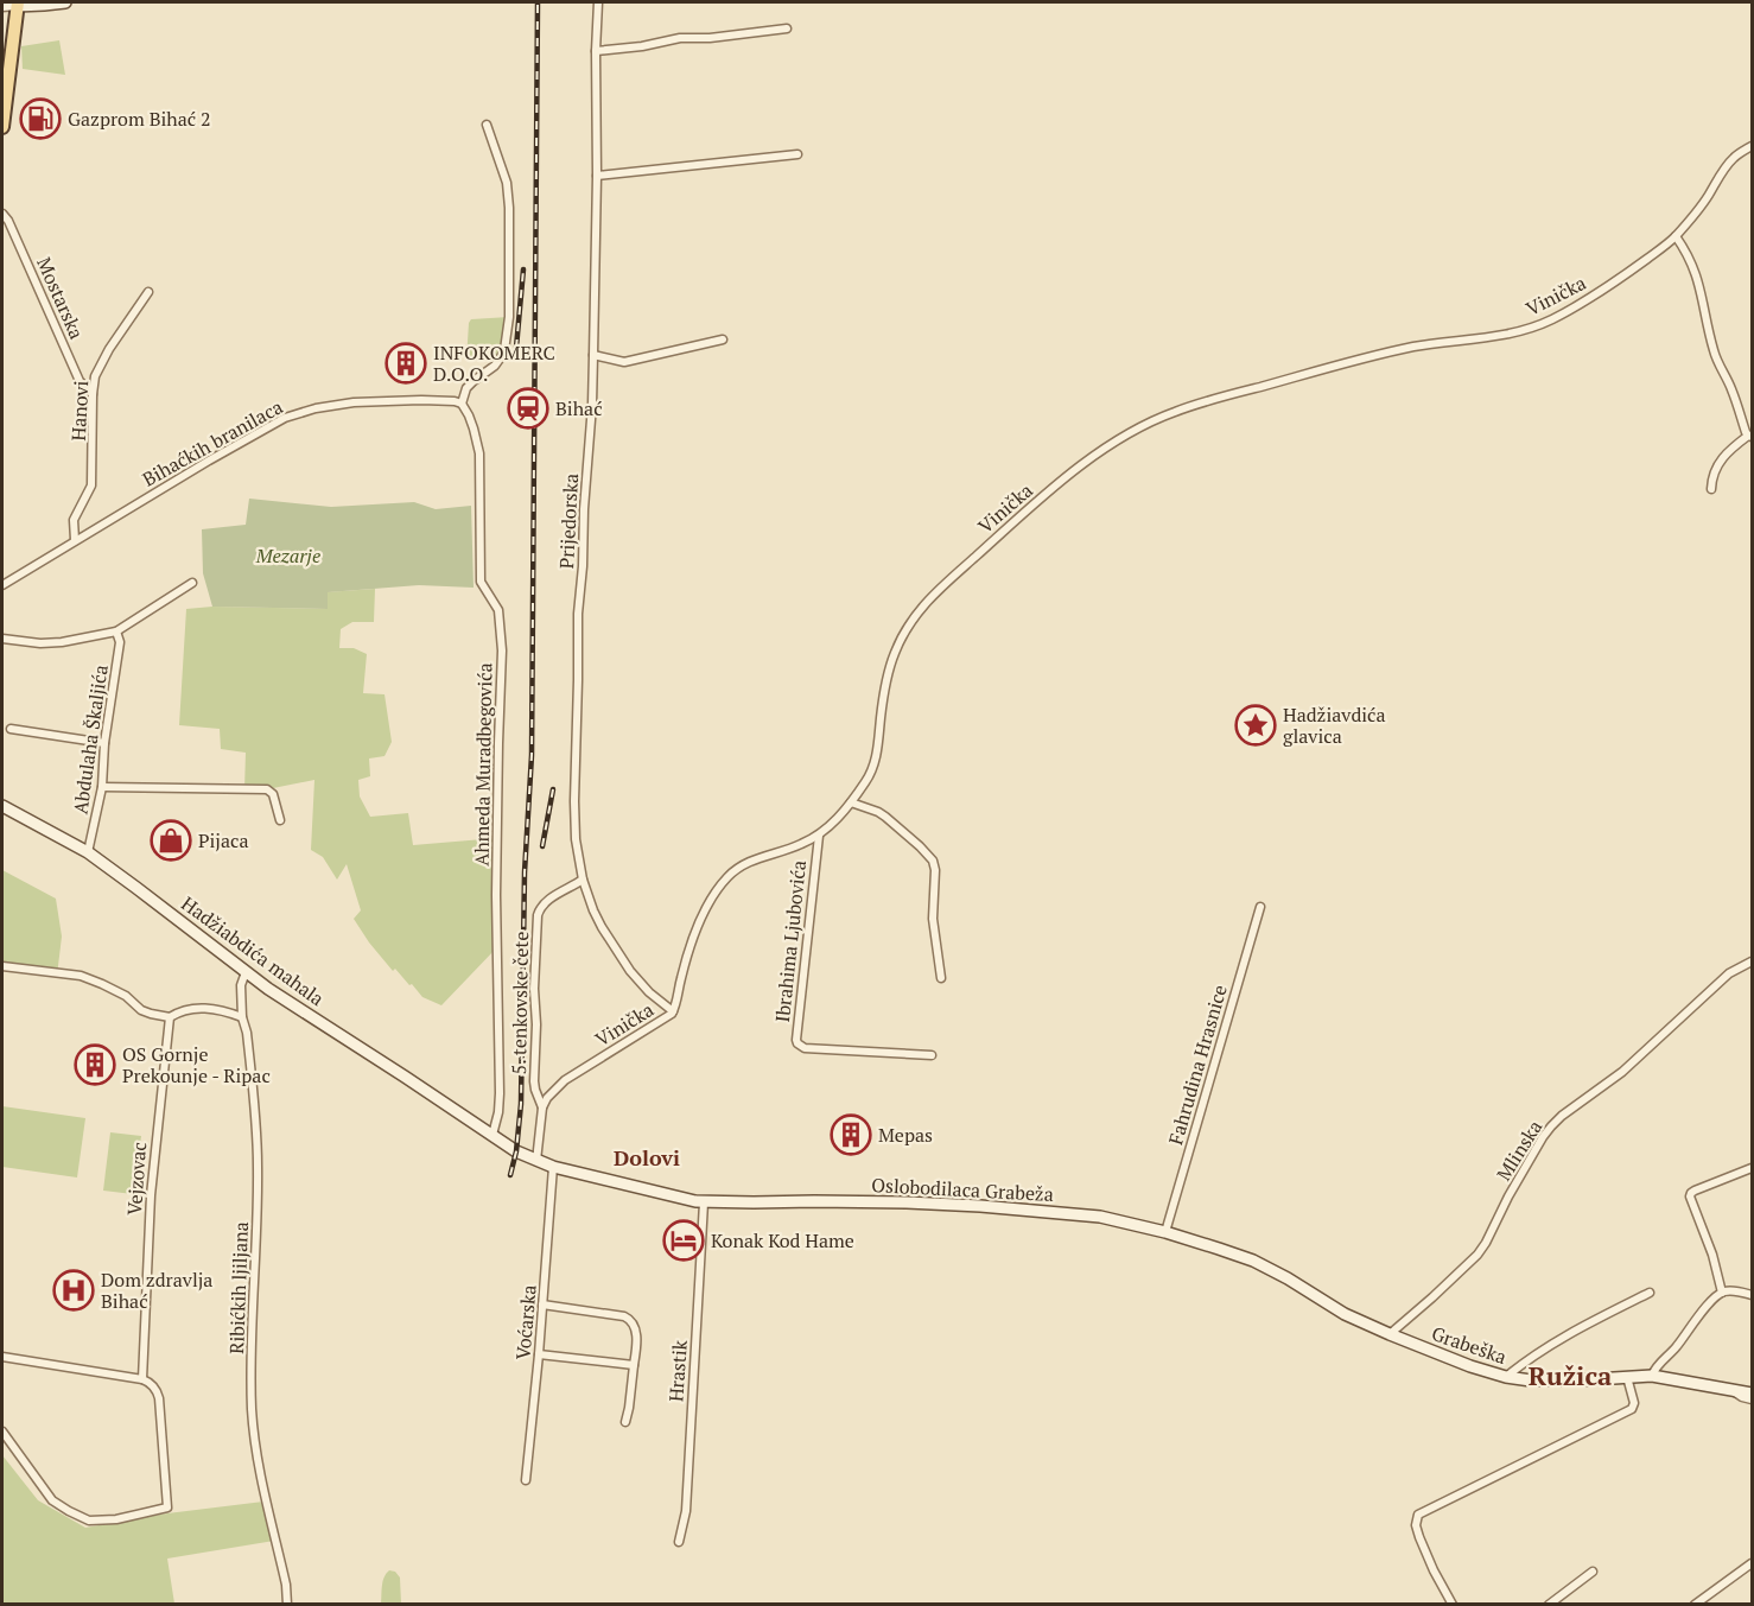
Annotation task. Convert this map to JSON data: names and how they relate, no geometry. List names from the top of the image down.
{
  "streets": {
    "street": [
      "Vinička",
      "Mostarska",
      "Hanovi",
      "Bihaćkih branilaca",
      "Prijedorska",
      "Abdulaha Škaljića",
      "Ahmeda Muradbegovića",
      "Ibrahima Ljubovića",
      "Hadžiabdića mahala",
      "5. tenkovske čete",
      "Fahrudina Hrasnice",
      "Mlinska",
      "Vejzovac",
      "Oslobodilaca Grabeža",
      "Ribićkih ljiljana",
      "Voćarska",
      "Grabeška",
      "Hrastik"
    ]
  },
  "crossings": [
    ["Vinička", "Prijedorska"],
    ["Vinička", "Ibrahima Ljubovića"],
    ["Vinička", "5. tenkovske čete"],
    ["Mostarska", "Hanovi"],
    ["Hanovi", "Bihaćkih branilaca"],
    ["Bihaćkih branilaca", "Ahmeda Muradbegovića"],
    ["Prijedorska", "5. tenkovske čete"],
    ["Abdulaha Škaljića", "Hadžiabdića mahala"],
    ["Ahmeda Muradbegovića", "Hadžiabdića mahala"],
    ["Hadžiabdića mahala", "Oslobodilaca Grabeža"],
    ["Hadžiabdića mahala", "Ribićkih ljiljana"],
    ["Fahrudina Hrasnice", "Oslobodilaca Grabeža"],
    ["Mlinska", "Oslobodilaca Grabeža"],
    ["Mlinska", "Grabeška"],
    ["Oslobodilaca Grabeža", "Voćarska"],
    ["Oslobodilaca Grabeža", "Grabeška"],
    ["Oslobodilaca Grabeža", "Hrastik"]
  ],
  "districts": ["Dolovi", "Ružica"],
  "parks": ["Mezarje"],
  "places": {
    "fuel station": ["Gazprom Bihać 2"],
    "building": ["INFOKOMERC D.O.O.", "OS Gornje Prekounje - Ripac", "Mepas"],
    "station": ["Bihać"],
    "place": ["Hadžiavdića glavica"],
    "shop": ["Pijaca"],
    "hotel": ["Konak Kod Hame"],
    "hospital": ["Dom zdravlja Bihać"]
  }
}
